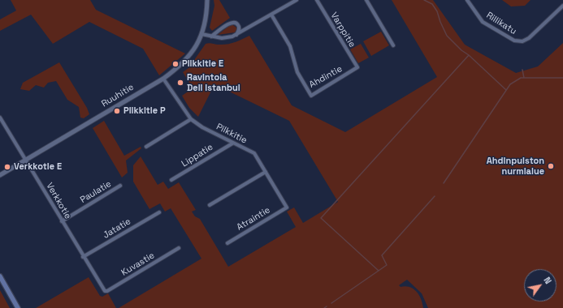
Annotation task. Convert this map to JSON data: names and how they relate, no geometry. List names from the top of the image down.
{
  "streets": {
    "street": [
      "Rillikatu",
      "Varppitie",
      "Ahdintie",
      "Ruuhitie",
      "Pilkkitie",
      "Lippatie",
      "Paulatie",
      "Verkkotie",
      "Atraintie",
      "Jatatie",
      "Kuvastie"
    ]
  },
  "crossings": [
    ["Varppitie", "Ahdintie"],
    ["Ruuhitie", "Pilkkitie"],
    ["Ruuhitie", "Verkkotie"],
    ["Pilkkitie", "Lippatie"],
    ["Pilkkitie", "Atraintie"],
    ["Paulatie", "Verkkotie"],
    ["Verkkotie", "Jatatie"],
    ["Verkkotie", "Kuvastie"]
  ],
  "places": [
    "Pilkkitie E",
    "Ravintola Deli Istanbul",
    "Pilkkitie P",
    "Ahdinpuiston nurmialue",
    "Verkkotie E"
  ],
  "north": "top right"
}
